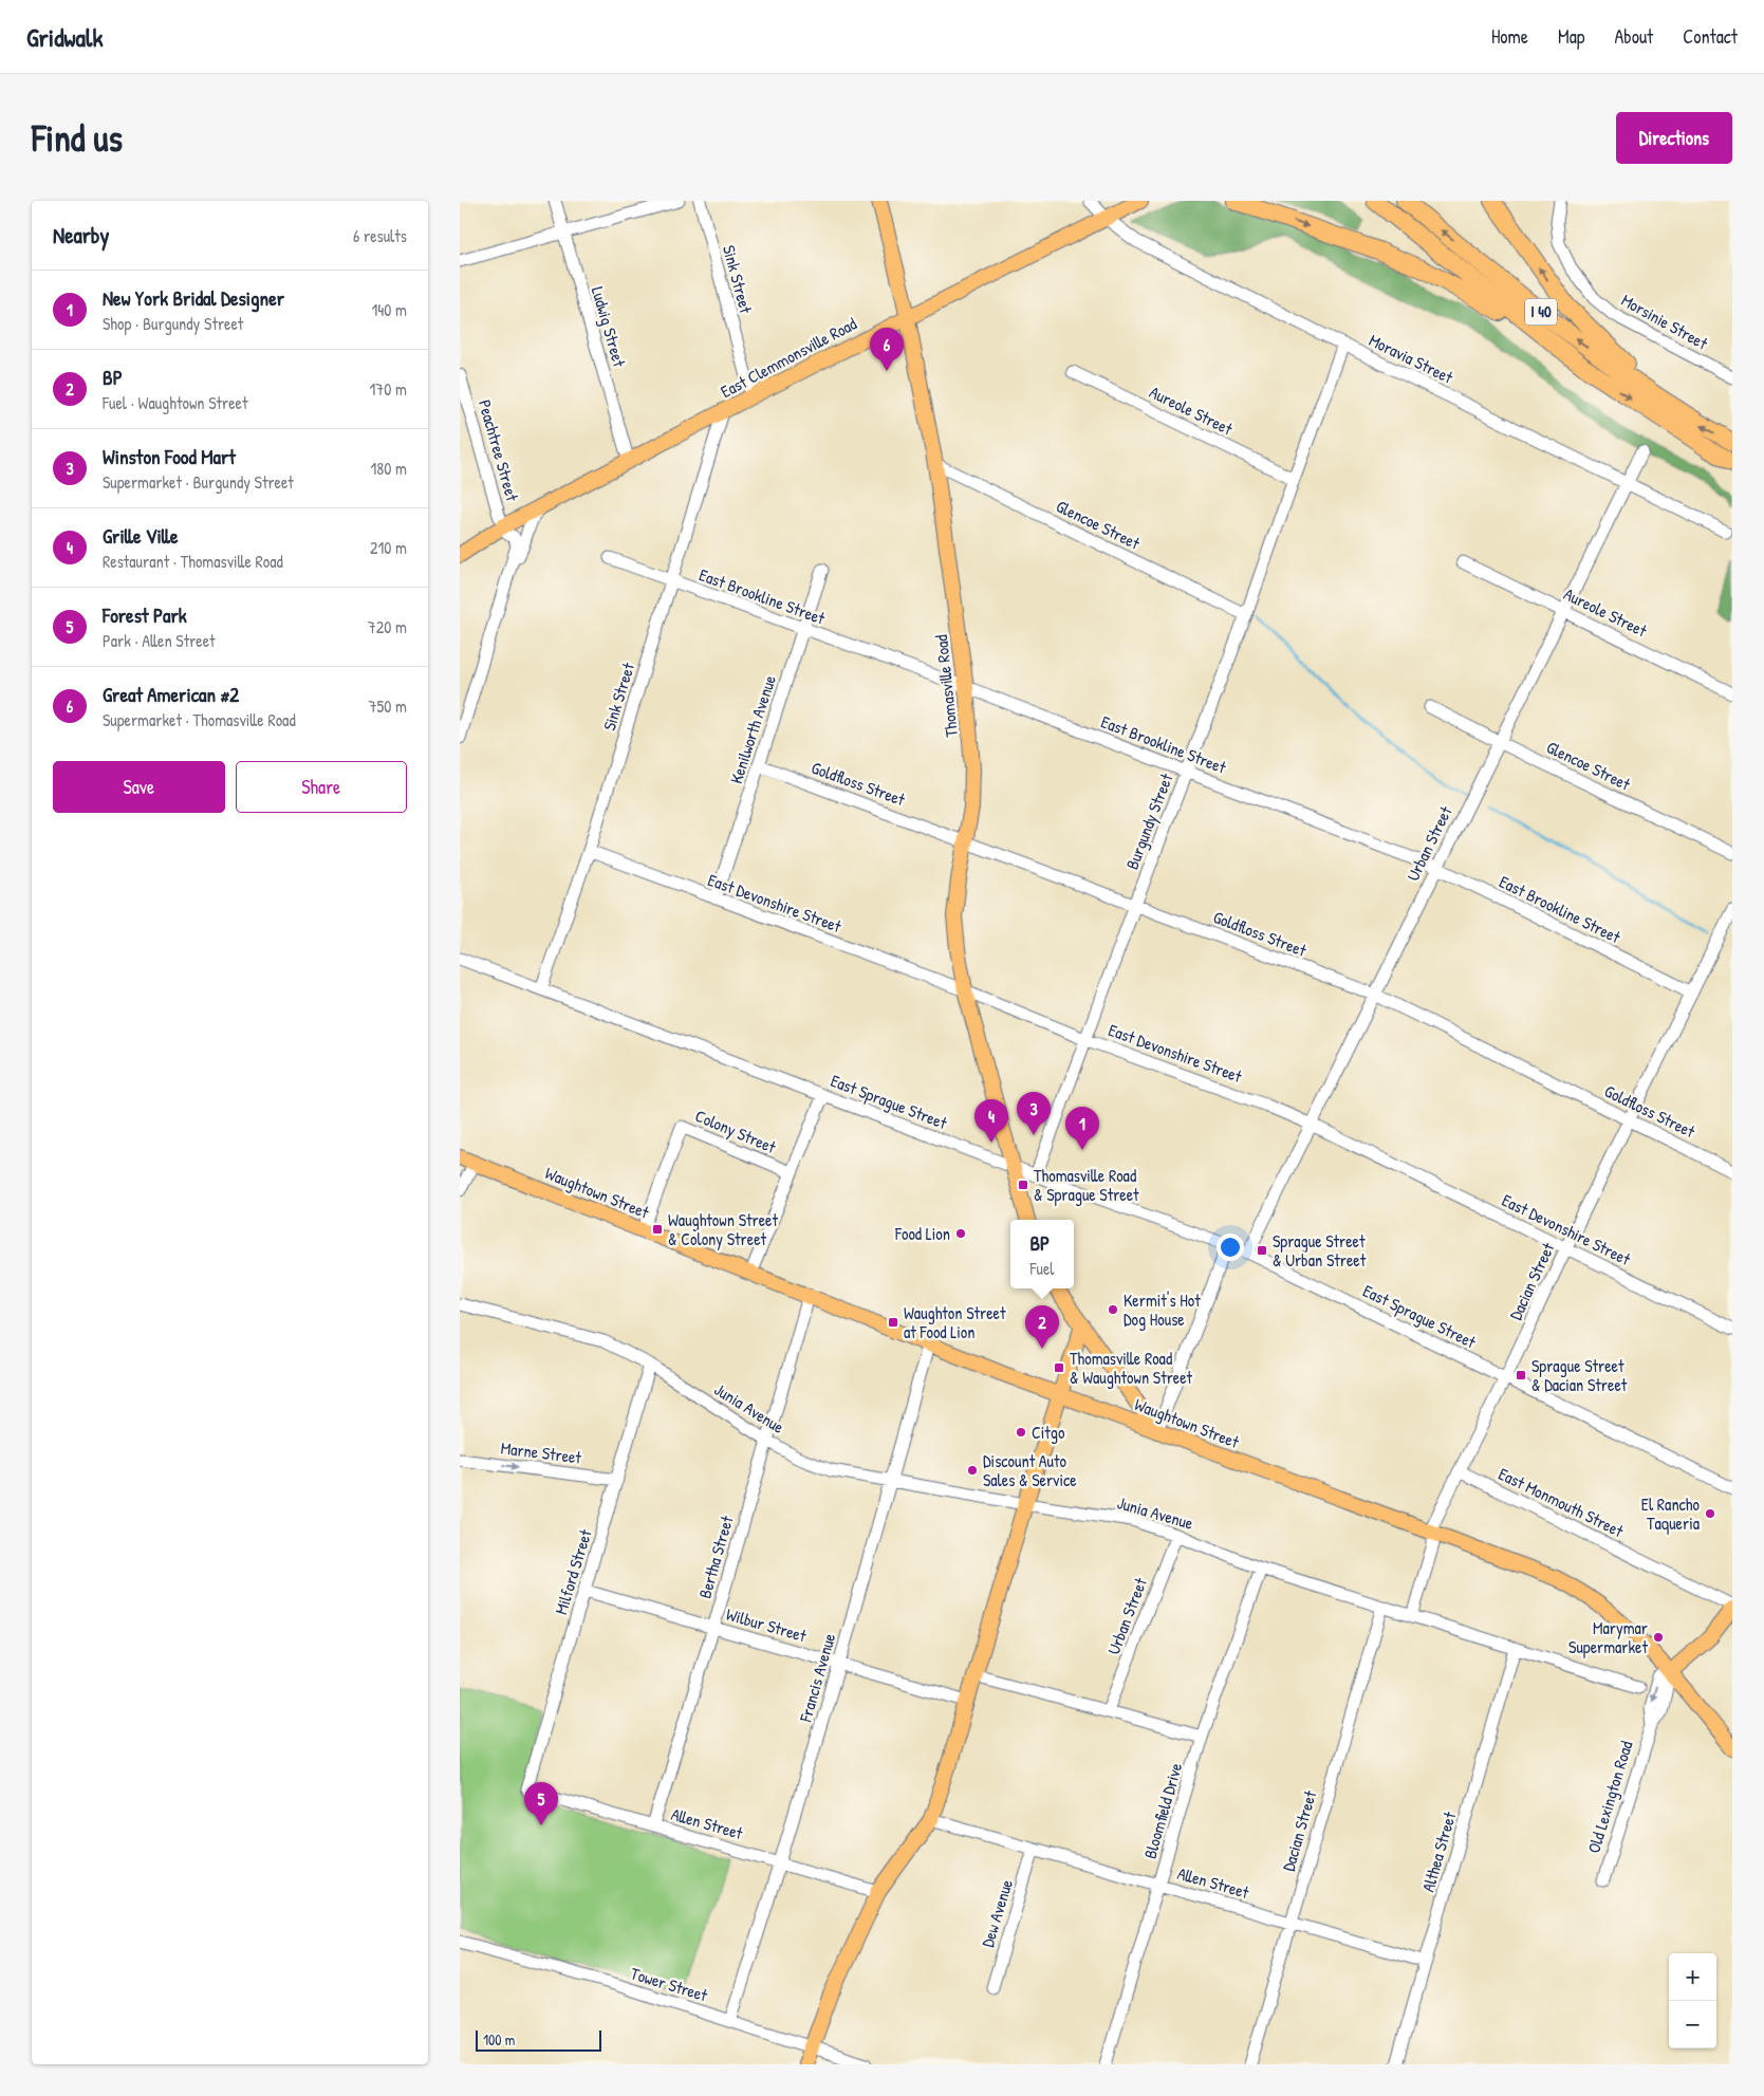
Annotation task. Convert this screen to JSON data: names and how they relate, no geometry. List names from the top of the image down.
{
  "streets": {
    "highway": ["I 40"],
    "main road": ["East Clemmonsville Road", "Thomasville Road", "Waughtown Street"],
    "street": [
      "Sink Street",
      "Morsinie Street",
      "Ludwig Street",
      "Moravia Street",
      "Aureole Street",
      "Peachtree Street",
      "Glencoe Street",
      "East Brookline Street",
      "Kenilworth Avenue",
      "Goldfloss Street",
      "Burgundy Street",
      "Urban Street",
      "East Devonshire Street",
      "East Sprague Street",
      "Colony Street",
      "Dacian Street",
      "Junia Avenue",
      "Marne Street",
      "East Monmouth Street",
      "Bertha Street",
      "Milford Street",
      "Wilbur Street",
      "Francis Avenue",
      "Old Lexington Road",
      "Bloomfield Drive",
      "Allen Street",
      "Althea Street",
      "Dew Avenue",
      "Tower Street"
    ]
  },
  "crossings": [
    ["Sink Street", "East Clemmonsville Road"],
    ["Sink Street", "East Brookline Street"],
    ["Sink Street", "East Devonshire Street"],
    ["Sink Street", "East Sprague Street"],
    ["Ludwig Street", "East Clemmonsville Road"],
    ["East Clemmonsville Road", "Moravia Street"],
    ["East Clemmonsville Road", "Peachtree Street"],
    ["East Clemmonsville Road", "Thomasville Road"],
    ["Moravia Street", "Burgundy Street"],
    ["Moravia Street", "Urban Street"],
    ["Aureole Street", "Burgundy Street"],
    ["Aureole Street", "Urban Street"],
    ["Glencoe Street", "Thomasville Road"],
    ["Glencoe Street", "Burgundy Street"],
    ["Glencoe Street", "Urban Street"],
    ["East Brookline Street", "Thomasville Road"],
    ["East Brookline Street", "Kenilworth Avenue"],
    ["East Brookline Street", "Burgundy Street"],
    ["East Brookline Street", "Urban Street"],
    ["East Brookline Street", "Dacian Street"],
    ["Thomasville Road", "Goldfloss Street"],
    ["Thomasville Road", "East Devonshire Street"],
    ["Thomasville Road", "East Sprague Street"],
    ["Kenilworth Avenue", "Goldfloss Street"],
    ["Kenilworth Avenue", "East Devonshire Street"],
    ["Goldfloss Street", "Burgundy Street"],
    ["Goldfloss Street", "Urban Street"],
    ["Goldfloss Street", "Dacian Street"],
    ["Burgundy Street", "East Devonshire Street"],
    ["Burgundy Street", "East Sprague Street"],
    ["Urban Street", "East Devonshire Street"],
    ["Urban Street", "East Sprague Street"],
    ["Urban Street", "Junia Avenue"],
    ["East Devonshire Street", "Dacian Street"],
    ["East Sprague Street", "Dacian Street"],
    ["Colony Street", "Waughtown Street"],
    ["Waughtown Street", "Dacian Street"],
    ["Waughtown Street", "Bertha Street"],
    ["Waughtown Street", "Francis Avenue"],
    ["Waughtown Street", "Old Lexington Road"],
    ["Dacian Street", "Junia Avenue"],
    ["Dacian Street", "East Monmouth Street"],
    ["Dacian Street", "Allen Street"],
    ["Junia Avenue", "Bertha Street"],
    ["Junia Avenue", "Milford Street"],
    ["Junia Avenue", "Francis Avenue"],
    ["Junia Avenue", "Bloomfield Drive"],
    ["Junia Avenue", "Althea Street"],
    ["Marne Street", "Milford Street"],
    ["Bertha Street", "Wilbur Street"],
    ["Bertha Street", "Allen Street"],
    ["Milford Street", "Wilbur Street"],
    ["Milford Street", "Allen Street"],
    ["Wilbur Street", "Francis Avenue"],
    ["Francis Avenue", "Allen Street"],
    ["Francis Avenue", "Tower Street"],
    ["Bloomfield Drive", "Allen Street"],
    ["Allen Street", "Althea Street"],
    ["Allen Street", "Dew Avenue"]
  ],
  "one_way": ["Marne Street"],
  "places": {
    "transit": [
      "Thomasville Road & Sprague Street",
      "Waughtown Street & Colony Street",
      "Sprague Street & Urban Street",
      "Waughton Street at Food Lion",
      "Thomasville Road & Waughtown Street",
      "Sprague Street & Dacian Street"
    ],
    "other": [
      "Food Lion",
      "Kermit's Hot Dog House",
      "Citgo",
      "Discount Auto Sales & Service",
      "El Rancho Taqueria",
      "Marymar Supermarket"
    ]
  },
  "scale_bar": "100 m",
  "page": {
    "header": "Gridwalk",
    "nav": [
      "Home",
      "Map",
      "About",
      "Contact"
    ],
    "buttons": [
      "Directions",
      ["Save", "Share"]
    ],
    "title": "Find us",
    "heading": ["Nearby", "6 results"],
    "list": [
      {
        "mark": "1",
        "name": "New York Bridal Designer",
        "note": "Shop · Burgundy Street",
        "value": "140 m"
      },
      {
        "mark": "2",
        "name": "BP",
        "note": "Fuel · Waughtown Street",
        "value": "170 m"
      },
      {
        "mark": "3",
        "name": "Winston Food Mart",
        "note": "Supermarket · Burgundy Street",
        "value": "180 m"
      },
      {
        "mark": "4",
        "name": "Grille Ville",
        "note": "Restaurant · Thomasville Road",
        "value": "210 m"
      },
      {
        "mark": "5",
        "name": "Forest Park",
        "note": "Park · Allen Street",
        "value": "720 m"
      },
      {
        "mark": "6",
        "name": "Great American #2",
        "note": "Supermarket · Thomasville Road",
        "value": "750 m"
      }
    ],
    "pins": [
      "6",
      "3",
      "4",
      "1",
      "2",
      "5"
    ],
    "popup": ["BP", "Fuel"],
    "map_buttons": ["+", "−"],
    "scale": "100 m"
  }
}
